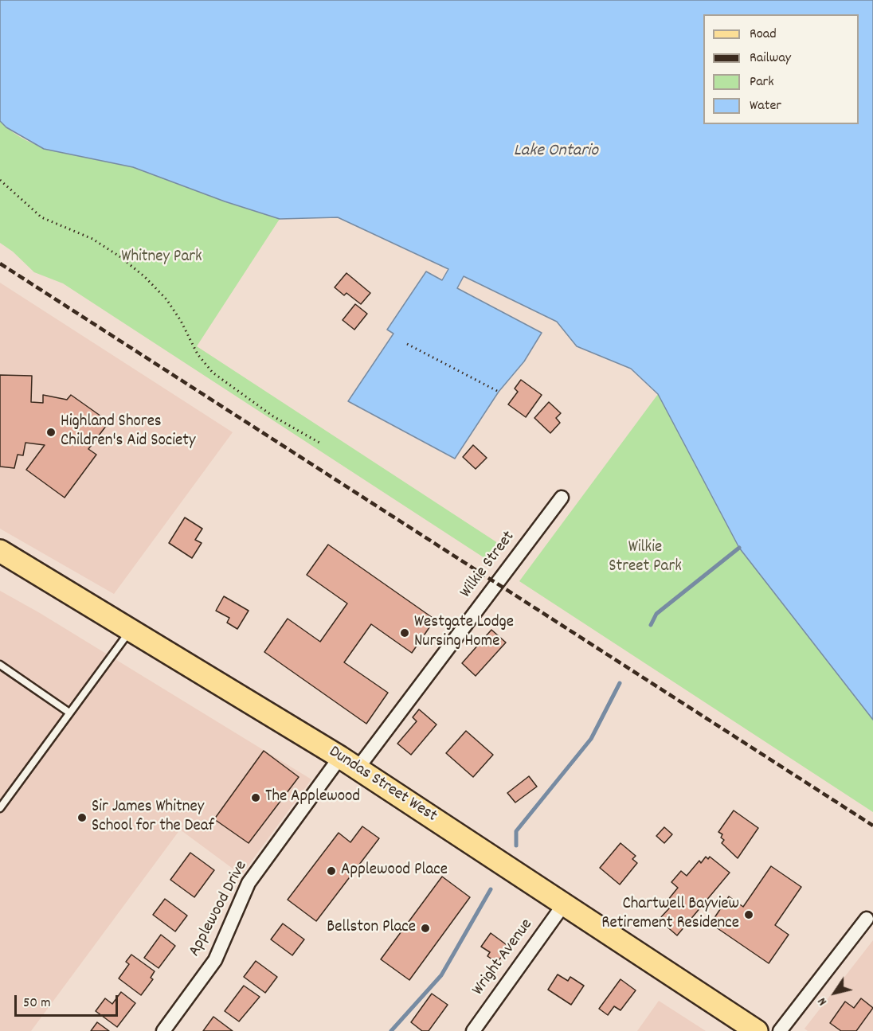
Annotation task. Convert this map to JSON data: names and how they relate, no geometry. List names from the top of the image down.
{
  "streets": {
    "main road": ["Dundas Street West"],
    "street": ["Wilkie Street", "Applewood Drive", "Wright Avenue"]
  },
  "crossings": [
    ["Wilkie Street", "Dundas Street West"],
    ["Wilkie Street", "Applewood Drive"],
    ["Dundas Street West", "Applewood Drive"],
    ["Dundas Street West", "Wright Avenue"]
  ],
  "water": ["Lake Ontario"],
  "parks": ["Whitney Park", "Wilkie Street Park"],
  "places": [
    "Highland Shores Children's Aid Society",
    "Westgate Lodge Nursing Home",
    "The Applewood",
    "Sir James Whitney School for the Deaf",
    "Applewood Place",
    "Chartwell Bayview Retirement Residence",
    "Bellston Place"
  ],
  "legend": [
    "Road",
    "Railway",
    "Park",
    "Water"
  ],
  "scale_bar": "50 m",
  "north": "bottom left"
}
